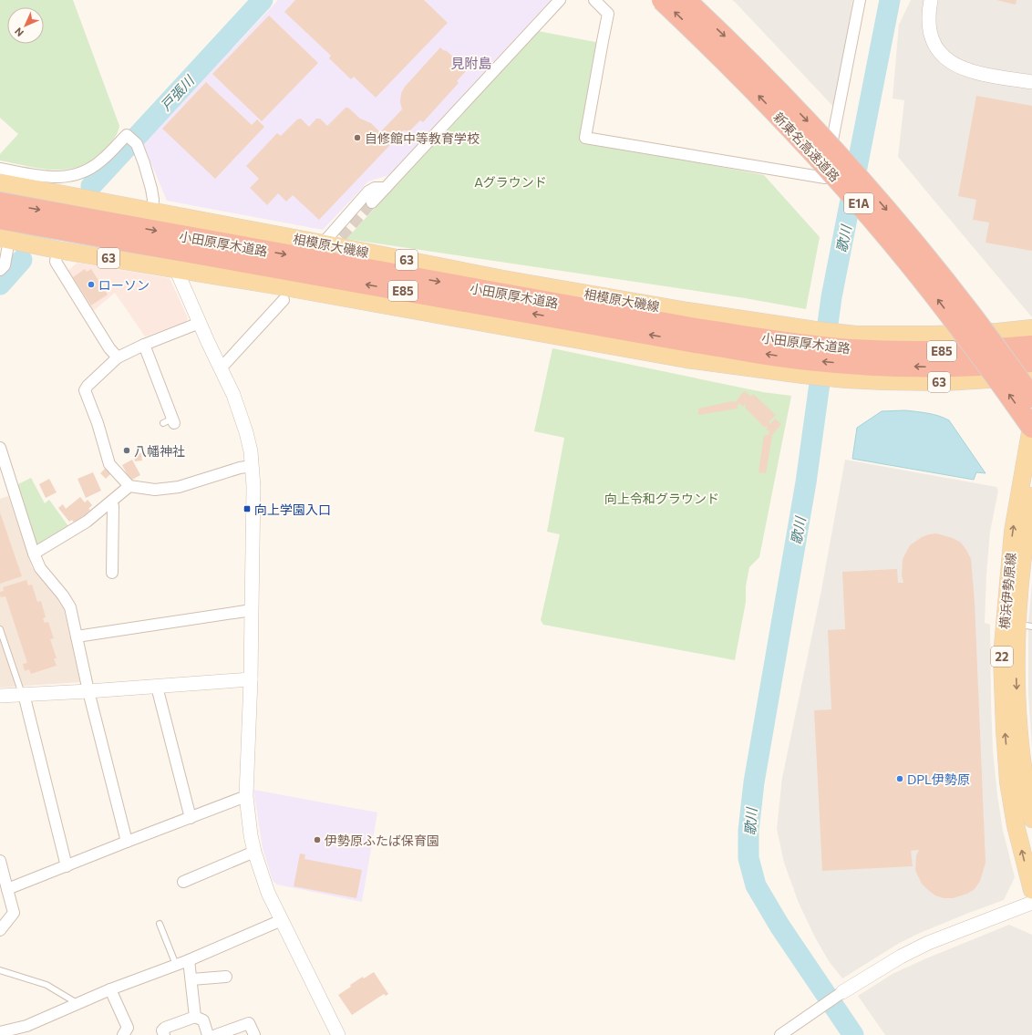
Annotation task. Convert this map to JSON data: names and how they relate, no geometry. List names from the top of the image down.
{
  "streets": {
    "highway": [
      "新東名高速道路",
      "E1A",
      "小田原厚木道路",
      "E85"
    ],
    "main road": [
      "相模原大磯線",
      "63",
      "横浜伊勢原線",
      "22"
    ]
  },
  "crossings": [
    ["小田原厚木道路", "相模原大磯線"]
  ],
  "districts": ["見附島"],
  "water": ["戸張川", "歌川"],
  "parks": ["Aグラウンド", "向上令和グラウンド"],
  "places": {
    "other": [
      "自修館中等教育学校",
      "ローソン",
      "八幡神社",
      "DPL伊勢原",
      "伊勢原ふたば保育園"
    ],
    "transit": ["向上学園入口"]
  },
  "north": "bottom left"
}
